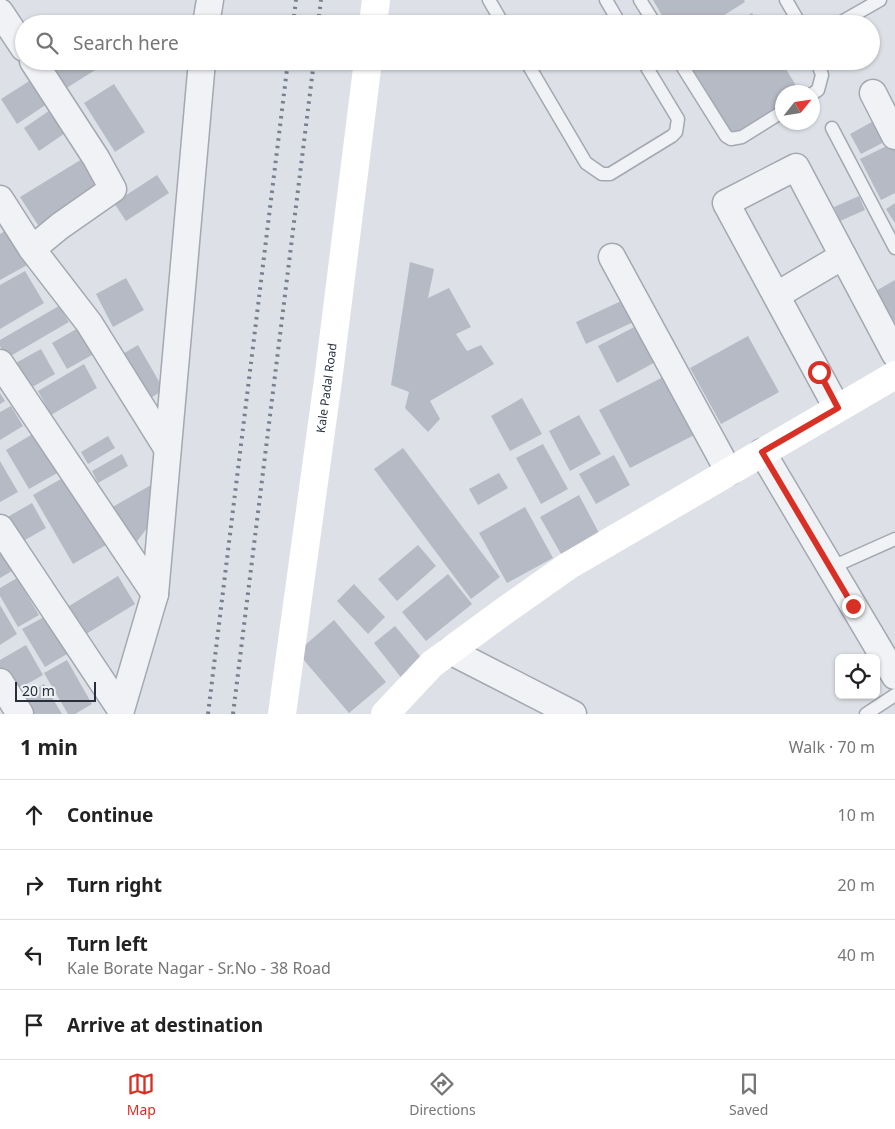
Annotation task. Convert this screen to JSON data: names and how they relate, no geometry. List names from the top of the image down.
{
  "streets": {
    "street": ["Kale Padal Road"]
  },
  "scale_bar": "20 m",
  "north": "top right",
  "page": {
    "search": "Search here",
    "scale": "20 m",
    "heading": ["1 min", "Walk · 70 m"],
    "list": [
      ["Continue", "10 m"],
      ["Turn right", "20 m"],
      ["Turn left", "Kale Borate Nagar - Sr.No - 38 Road", "40 m"],
      "Arrive at destination"
    ],
    "nav": ["Map", "Directions", "Saved"]
  }
}
